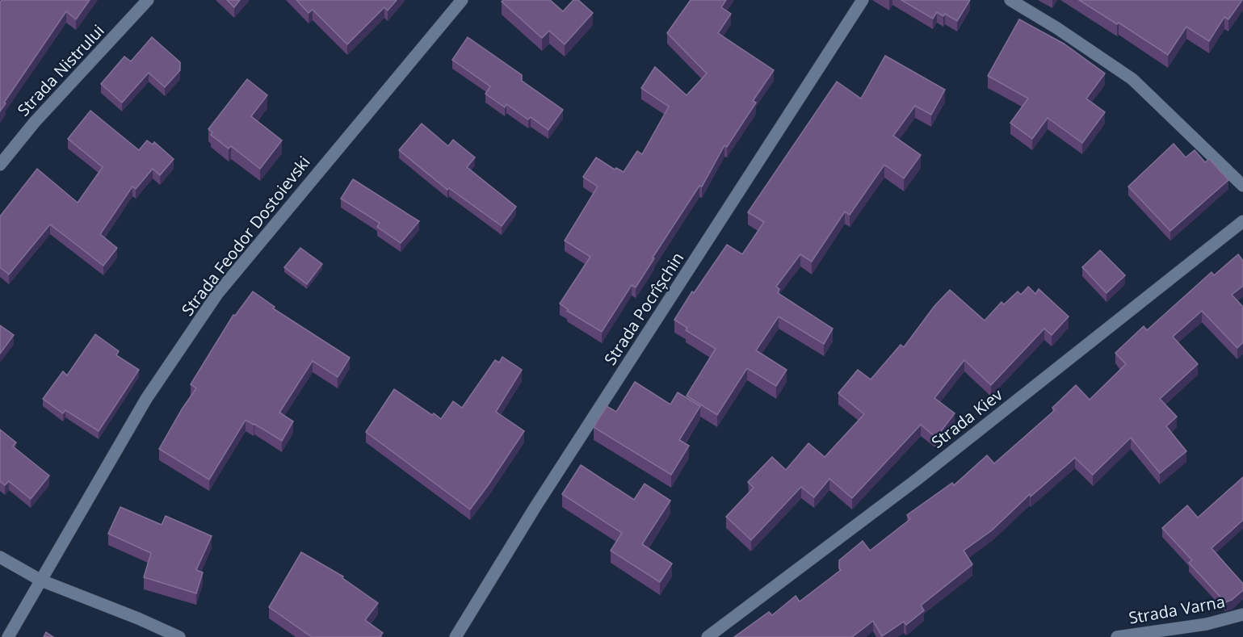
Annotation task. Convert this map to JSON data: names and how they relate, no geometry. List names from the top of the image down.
{
  "streets": {
    "street": [
      "Strada Nistrului",
      "Strada Feodor Dostoievski",
      "Strada Pocrîșchin",
      "Strada Kiev",
      "Strada Varna"
    ]
  }
}
